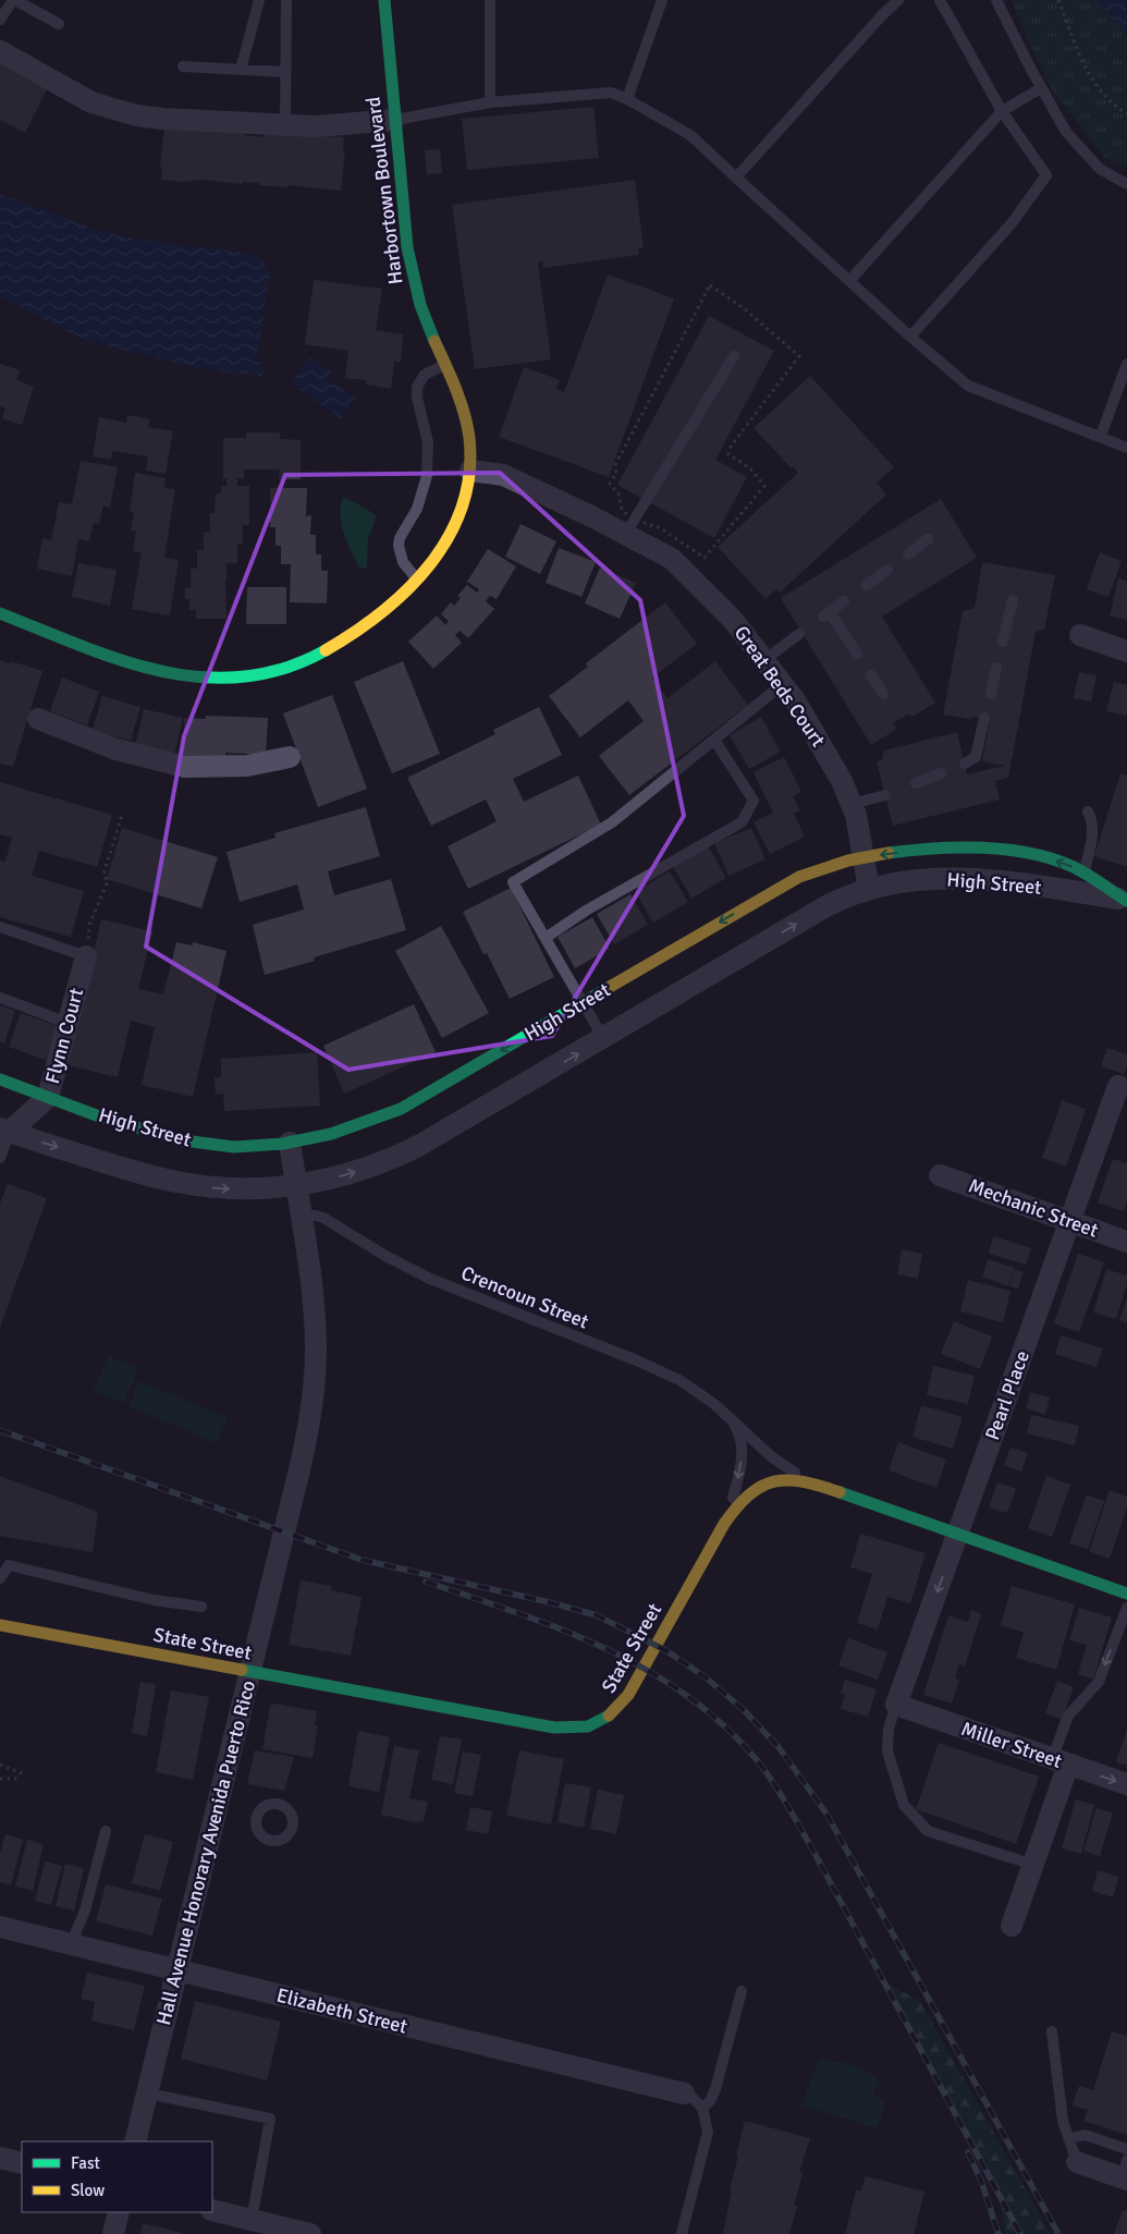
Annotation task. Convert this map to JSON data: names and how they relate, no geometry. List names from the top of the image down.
{
  "streets": {
    "street": [
      "Harbortown Boulevard",
      "Great Beds Court",
      "High Street",
      "Flynn Court",
      "Mechanic Street",
      "Pearl Place",
      "State Street",
      "Miller Street",
      "Hall Avenue Honorary Avenida Puerto Rico",
      "Elizabeth Street"
    ],
    "lane": ["Crencoun Street"]
  },
  "crossings": [
    ["Harbortown Boulevard", "Great Beds Court"],
    ["Great Beds Court", "High Street"],
    ["High Street", "Flynn Court"],
    ["High Street", "Hall Avenue Honorary Avenida Puerto Rico"],
    ["Mechanic Street", "Pearl Place"],
    ["Crencoun Street", "State Street"],
    ["Crencoun Street", "Hall Avenue Honorary Avenida Puerto Rico"],
    ["Pearl Place", "State Street"],
    ["Pearl Place", "Miller Street"],
    ["State Street", "Hall Avenue Honorary Avenida Puerto Rico"],
    ["Hall Avenue Honorary Avenida Puerto Rico", "Elizabeth Street"]
  ],
  "legend": ["Fast", "Slow"]
}
